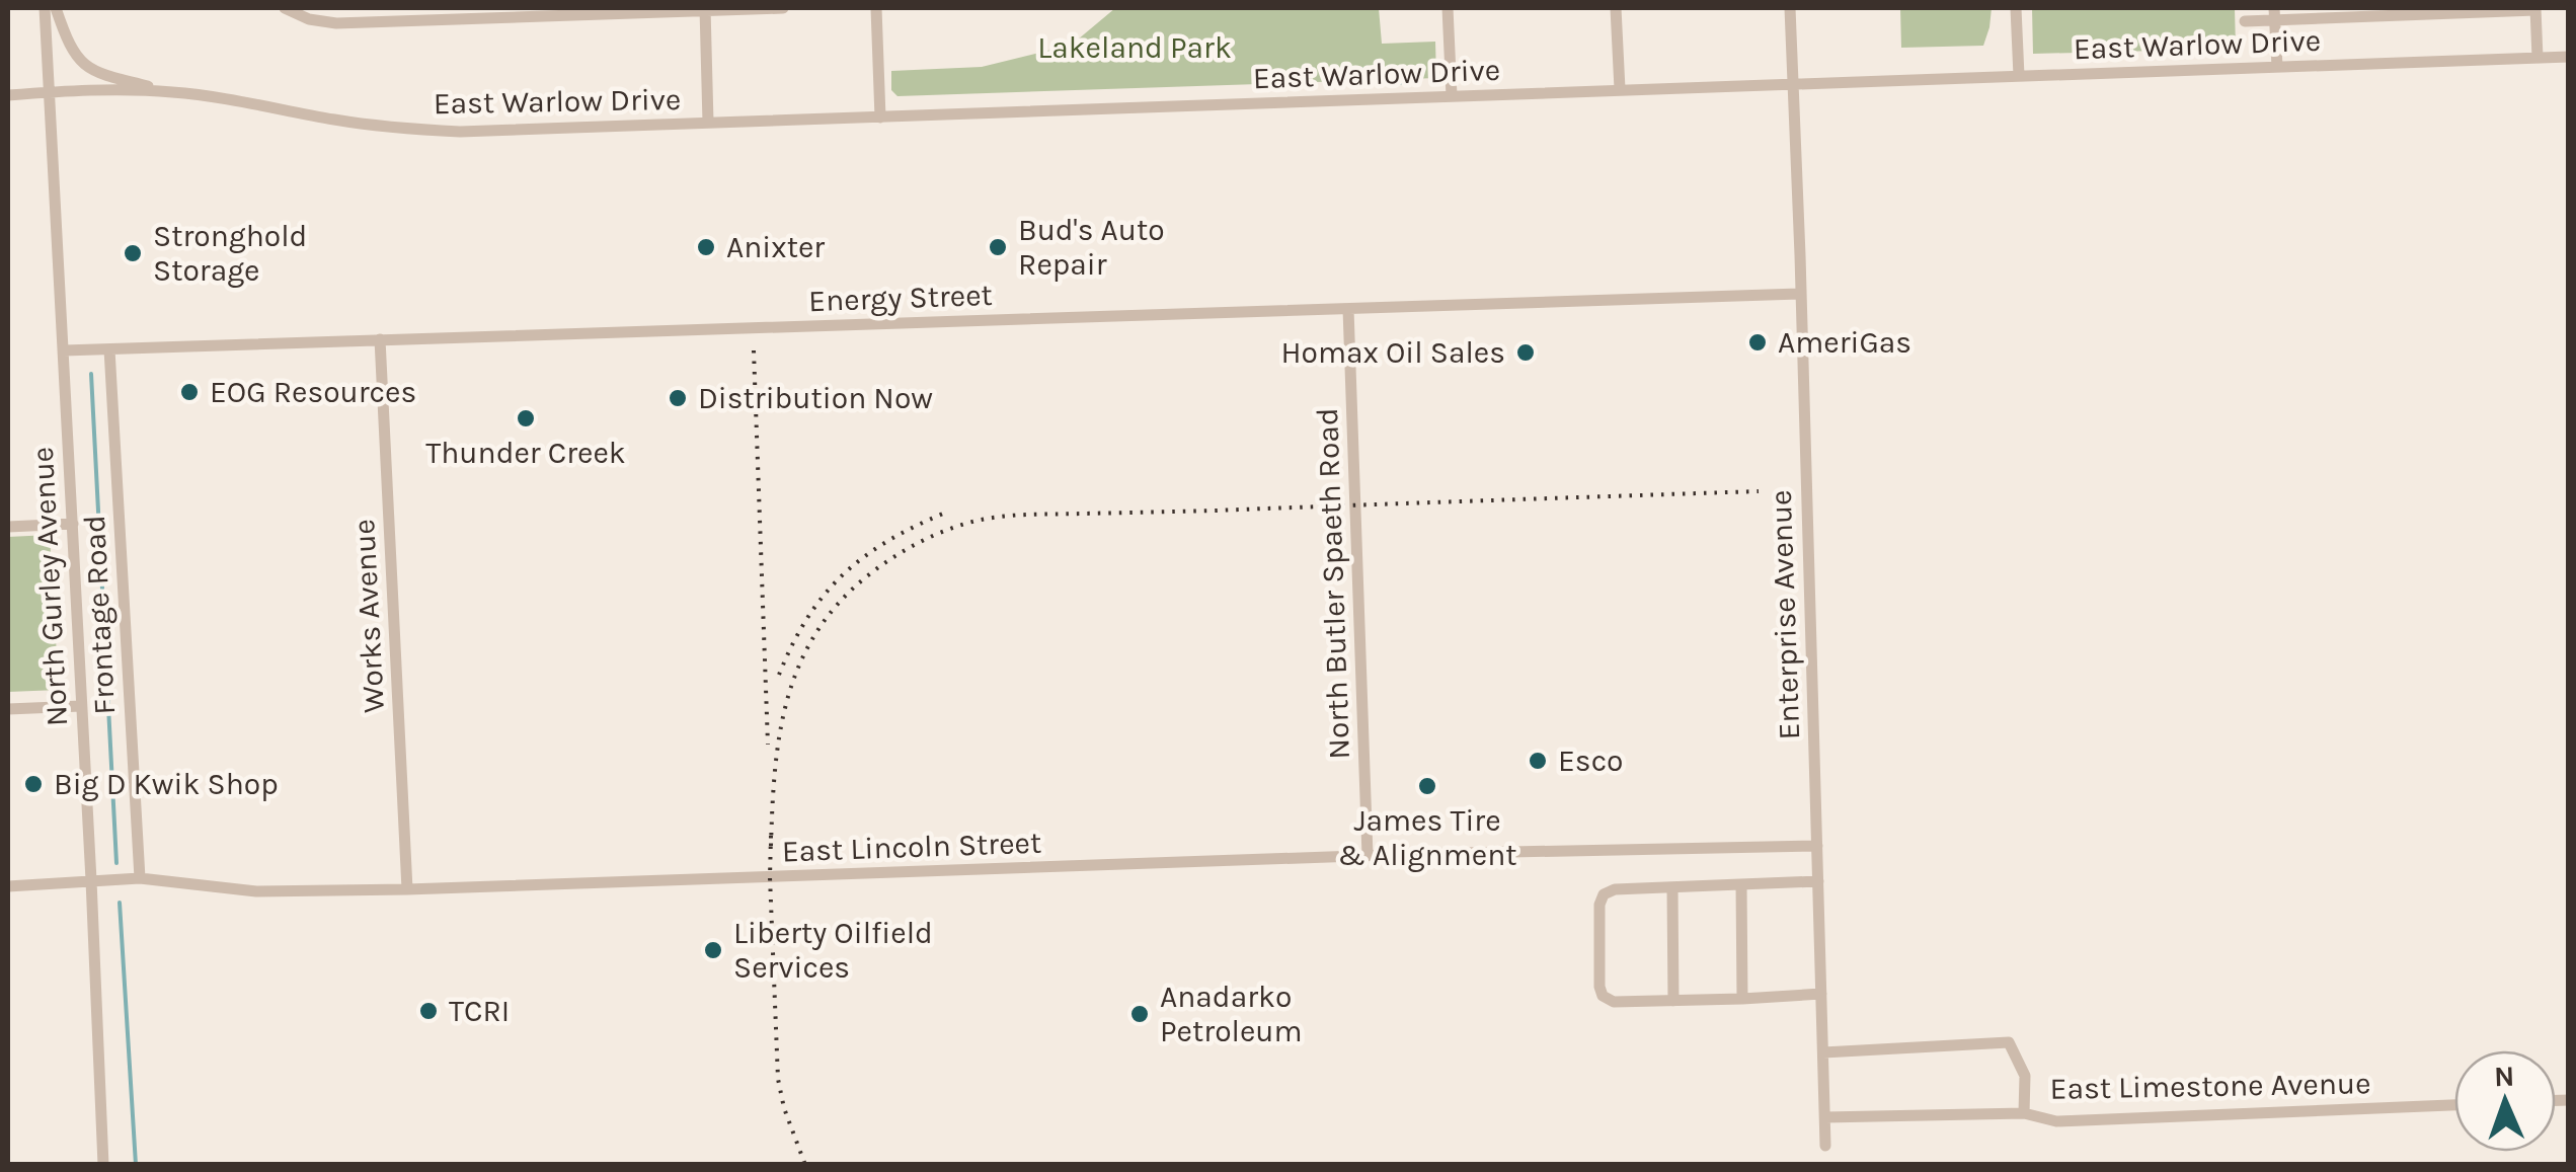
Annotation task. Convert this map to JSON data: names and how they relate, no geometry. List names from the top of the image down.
{
  "streets": {
    "street": [
      "East Warlow Drive",
      "Energy Street",
      "North Butler Spaeth Road",
      "North Gurley Avenue",
      "Frontage Road",
      "Enterprise Avenue",
      "Works Avenue",
      "East Lincoln Street",
      "East Limestone Avenue"
    ]
  },
  "crossings": [
    ["East Warlow Drive", "North Gurley Avenue"],
    ["East Warlow Drive", "Enterprise Avenue"],
    ["Energy Street", "North Butler Spaeth Road"],
    ["Energy Street", "North Gurley Avenue"],
    ["Energy Street", "Frontage Road"],
    ["Energy Street", "Enterprise Avenue"],
    ["Energy Street", "Works Avenue"],
    ["North Butler Spaeth Road", "East Lincoln Street"],
    ["North Gurley Avenue", "East Lincoln Street"],
    ["Frontage Road", "East Lincoln Street"],
    ["Enterprise Avenue", "East Lincoln Street"],
    ["Enterprise Avenue", "East Limestone Avenue"],
    ["Works Avenue", "East Lincoln Street"]
  ],
  "parks": ["Lakeland Park"],
  "places": [
    "Anixter",
    "Bud's Auto Repair",
    "Stronghold Storage",
    "AmeriGas",
    "Homax Oil Sales",
    "EOG Resources",
    "Distribution Now",
    "Thunder Creek",
    "Esco",
    "Big D Kwik Shop",
    "James Tire & Alignment",
    "Liberty Oilfield Services",
    "TCRI",
    "Anadarko Petroleum"
  ],
  "north": "top"
}
